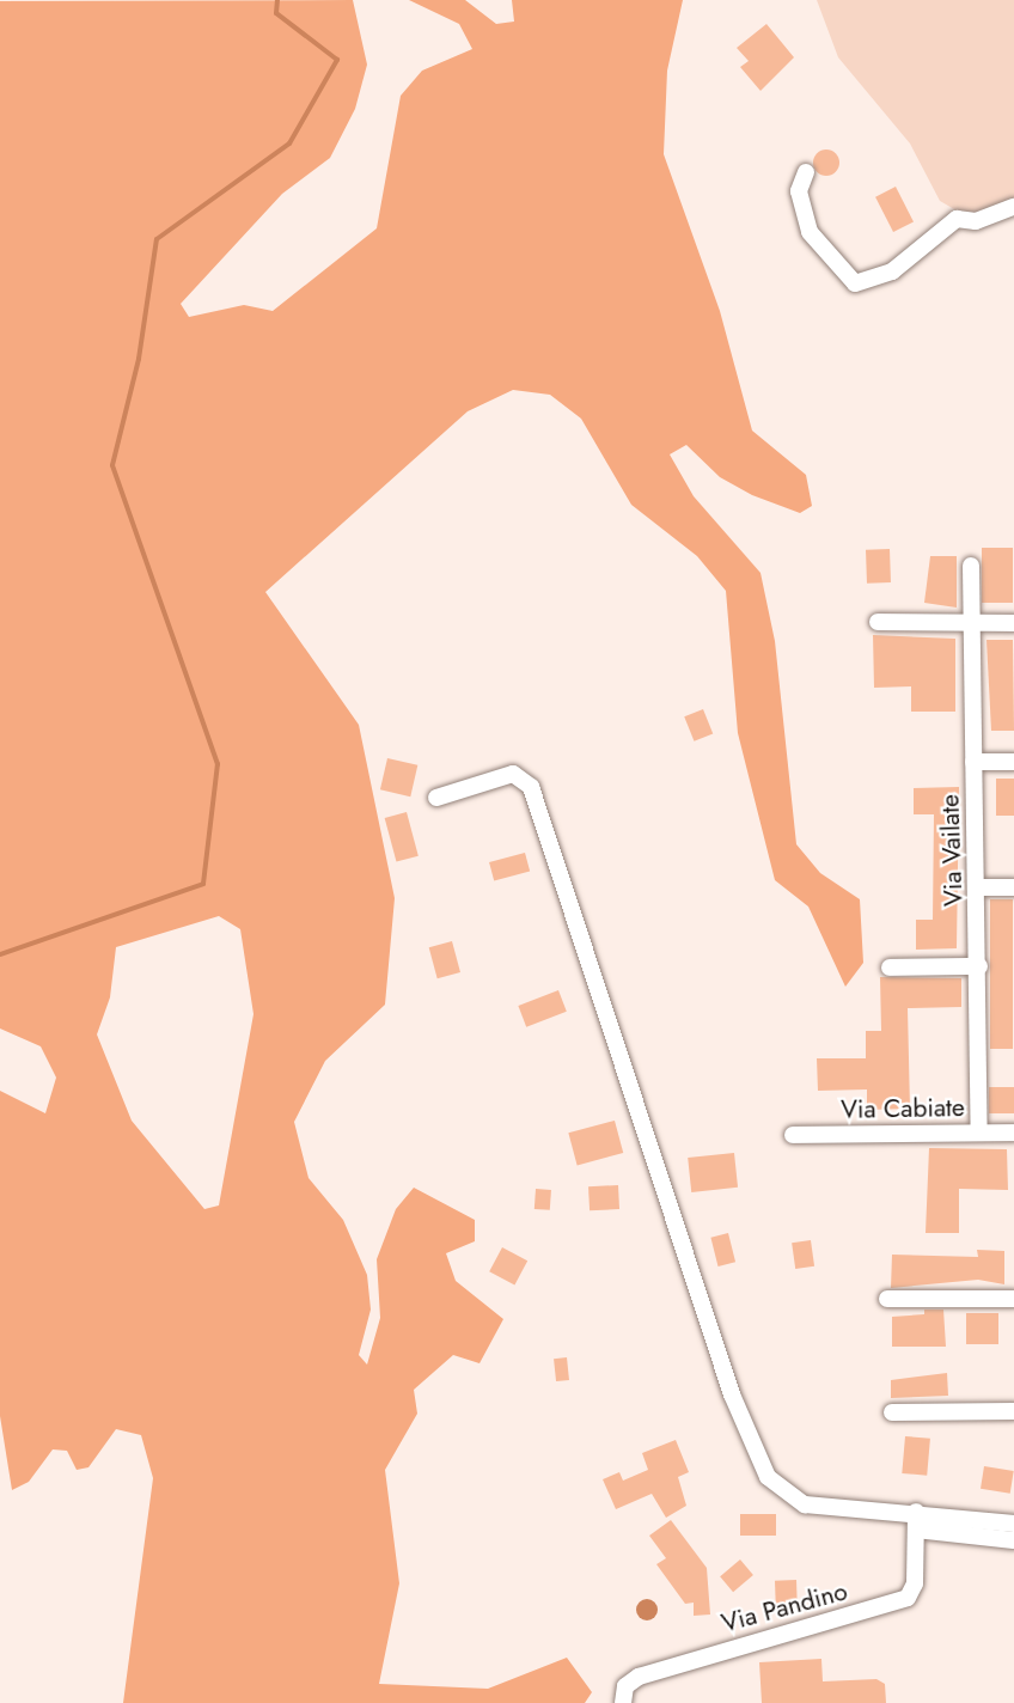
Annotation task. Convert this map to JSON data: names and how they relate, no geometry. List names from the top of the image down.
{
  "streets": {
    "street": ["Via Vailate", "Via Cabiate", "Via Pandino"]
  },
  "crossings": [
    ["Via Vailate", "Via Cabiate"]
  ]
}
